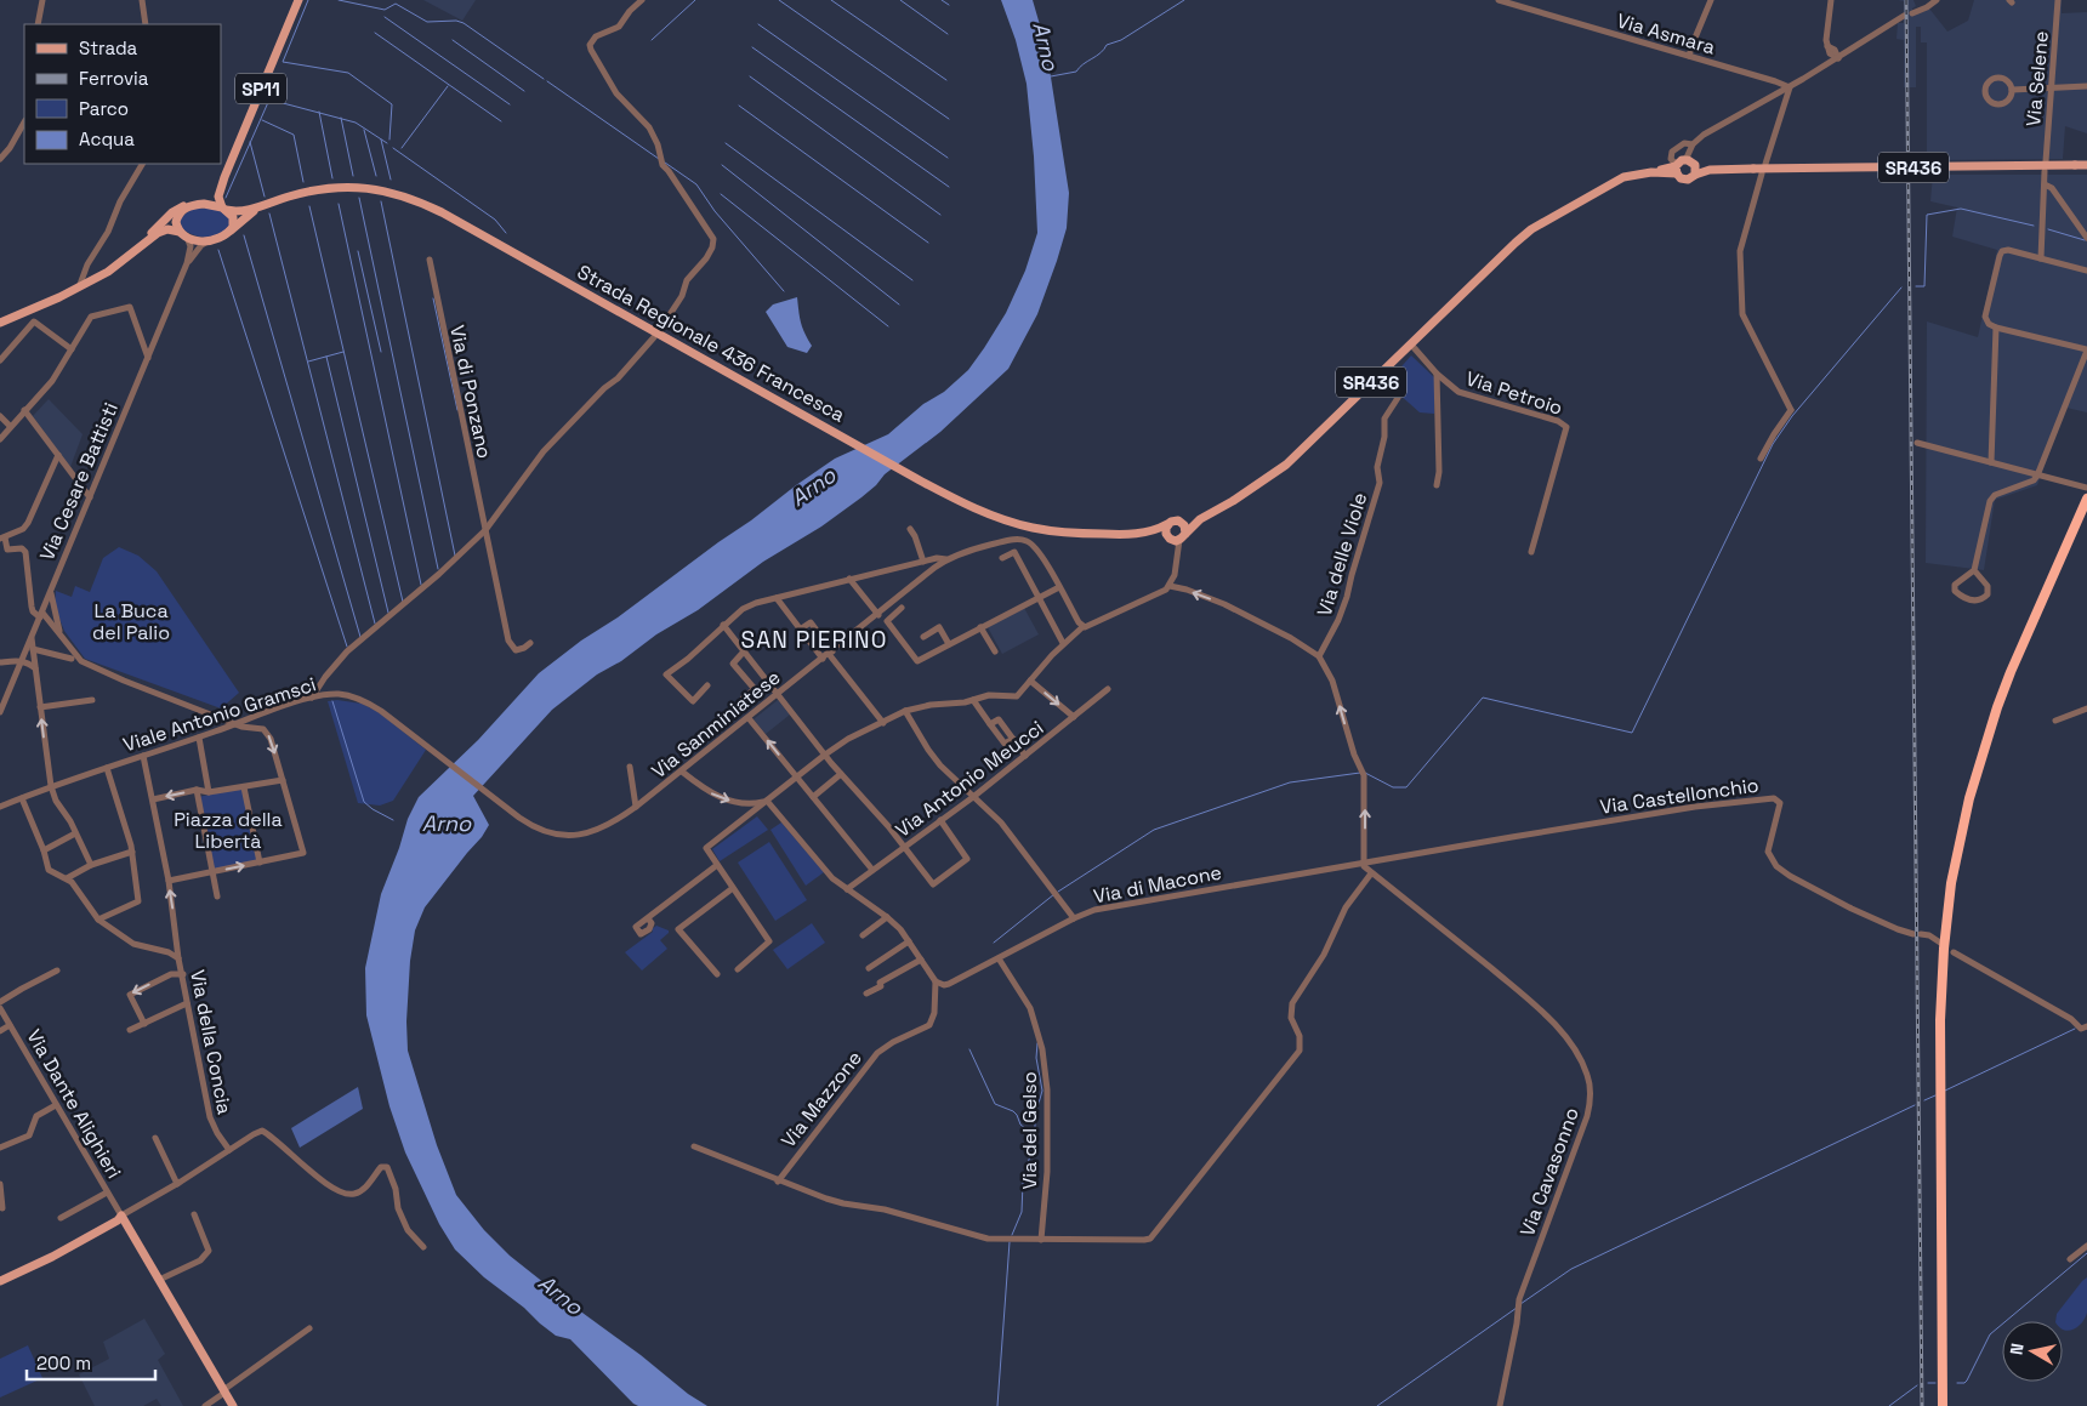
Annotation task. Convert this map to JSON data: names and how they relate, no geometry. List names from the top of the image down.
{
  "streets": {
    "main road": [
      "SP11",
      "SR436",
      "Strada Regionale 436 Francesca",
      "Via Cesare Battisti"
    ],
    "street": [
      "Via Asmara",
      "Via Selene",
      "Via di Ponzano",
      "Via Petroio",
      "Via delle Viole",
      "Viale Antonio Gramsci",
      "Via Sanminiatese",
      "Via Antonio Meucci",
      "Via Castellonchio",
      "Via di Macone",
      "Via della Concia",
      "Via Mazzone",
      "Via Dante Alighieri",
      "Via del Gelso",
      "Via Cavasonno"
    ]
  },
  "crossings": [
    ["SP11", "Via Cesare Battisti"],
    ["Strada Regionale 436 Francesca", "Via Petroio"],
    ["Strada Regionale 436 Francesca", "Via delle Viole"],
    ["Viale Antonio Gramsci", "Via Sanminiatese"],
    ["Viale Antonio Gramsci", "Via della Concia"],
    ["Via Castellonchio", "Via di Macone"],
    ["Via Castellonchio", "Via Cavasonno"],
    ["Via di Macone", "Via Mazzone"],
    ["Via di Macone", "Via del Gelso"],
    ["Via di Macone", "Via Cavasonno"]
  ],
  "districts": ["SAN PIERINO"],
  "water": ["Arno"],
  "parks": ["La Buca del Palio", "Piazza della Libertà"],
  "legend": [
    "Strada",
    "Ferrovia",
    "Parco",
    "Acqua"
  ],
  "scale_bar": "200 m",
  "north": "left"
}
